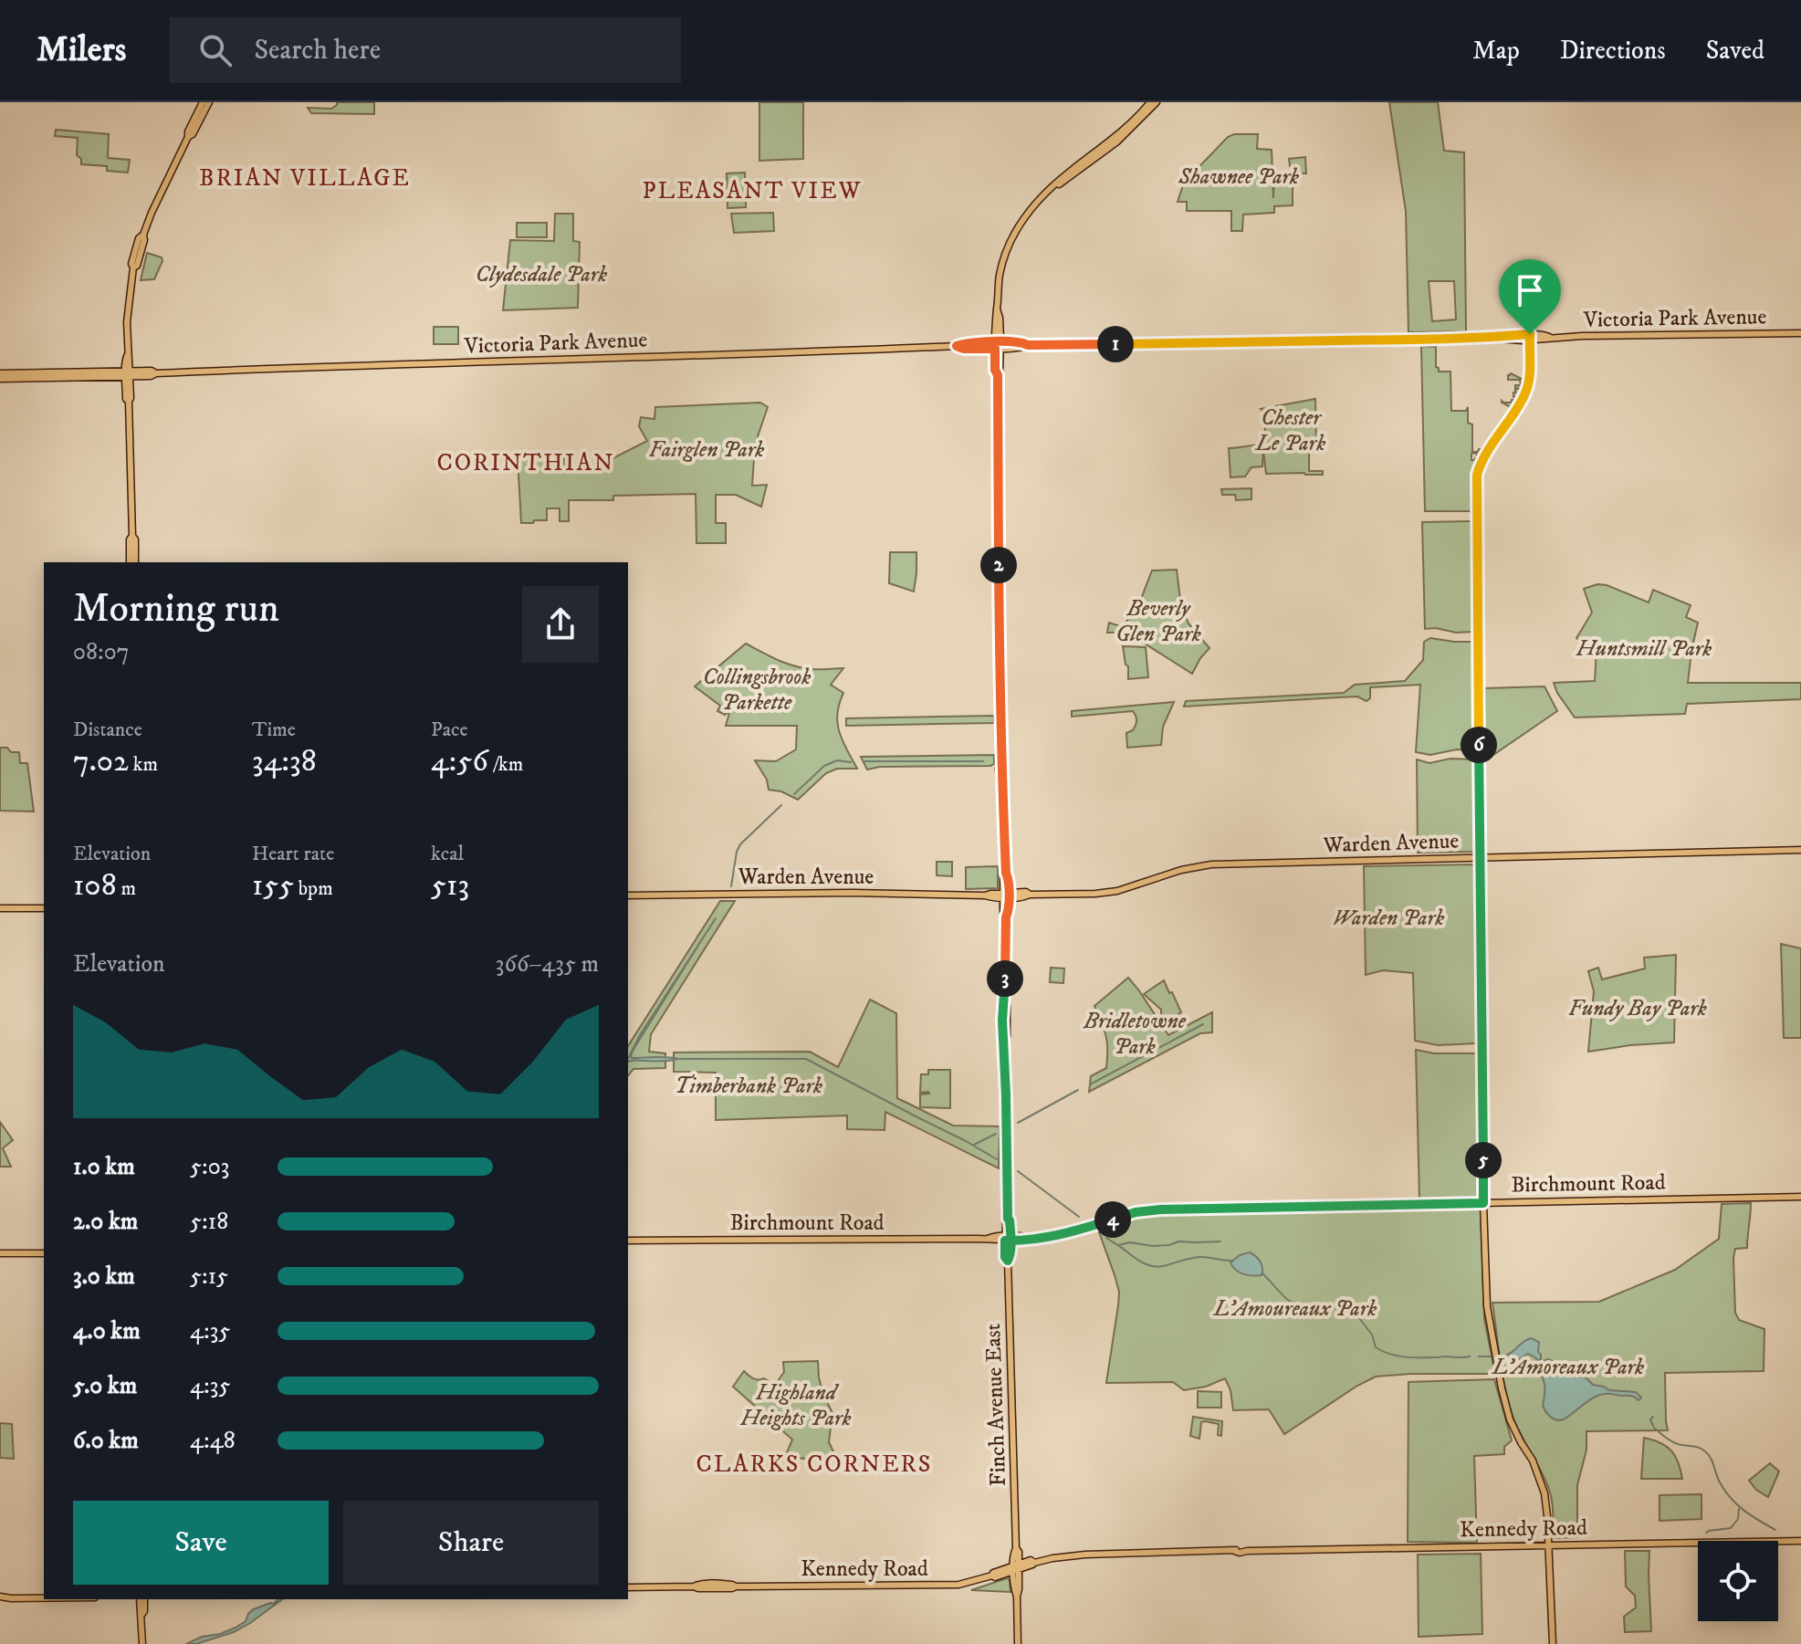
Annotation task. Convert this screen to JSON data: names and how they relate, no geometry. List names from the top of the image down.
{
  "streets": {
    "main road": [
      "Victoria Park Avenue",
      "Warden Avenue",
      "Birchmount Road",
      "Finch Avenue East",
      "Kennedy Road"
    ]
  },
  "crossings": [
    ["Victoria Park Avenue", "Finch Avenue East"],
    ["Warden Avenue", "Finch Avenue East"],
    ["Birchmount Road", "Finch Avenue East"],
    ["Finch Avenue East", "Kennedy Road"]
  ],
  "districts": [
    "BRIAN VILLAGE",
    "PLEASANT VIEW",
    "CORINTHIAN",
    "CLARKS CORNERS"
  ],
  "parks": [
    "Shawnee Park",
    "Clydesdale Park",
    "Chester Le Park",
    "Fairglen Park",
    "Beverly Glen Park",
    "Huntsmill Park",
    "Collingsbrook Parkette",
    "Warden Park",
    "Fundy Bay Park",
    "Bridletowne Park",
    "Timberbank Park",
    "L'Amoureaux Park",
    "L'Amoreaux Park",
    "Highland Heights Park"
  ],
  "page": {
    "header": "Milers",
    "search": "Search here",
    "nav": ["Map", "Directions", "Saved"],
    "pins": [
      "1",
      "2",
      "6",
      "3",
      "5",
      "4"
    ],
    "heading": ["Morning run", "08:07"],
    "stats": [
      ["Distance", "7.02 km"],
      ["Time", "34:38"],
      ["Pace", "4:56 /km"],
      ["Elevation", "108 m"],
      ["Heart rate", "155 bpm"],
      ["kcal", "513"]
    ],
    "chart": ["Elevation", "366–435 m"],
    "list": [
      {
        "name": "1.0 km",
        "note": "5:03"
      },
      {
        "name": "2.0 km",
        "note": "5:18"
      },
      {
        "name": "3.0 km",
        "note": "5:15"
      },
      {
        "name": "4.0 km",
        "note": "4:35"
      },
      {
        "name": "5.0 km",
        "note": "4:35"
      },
      {
        "name": "6.0 km",
        "note": "4:48"
      }
    ],
    "buttons": ["Save", "Share"]
  }
}
